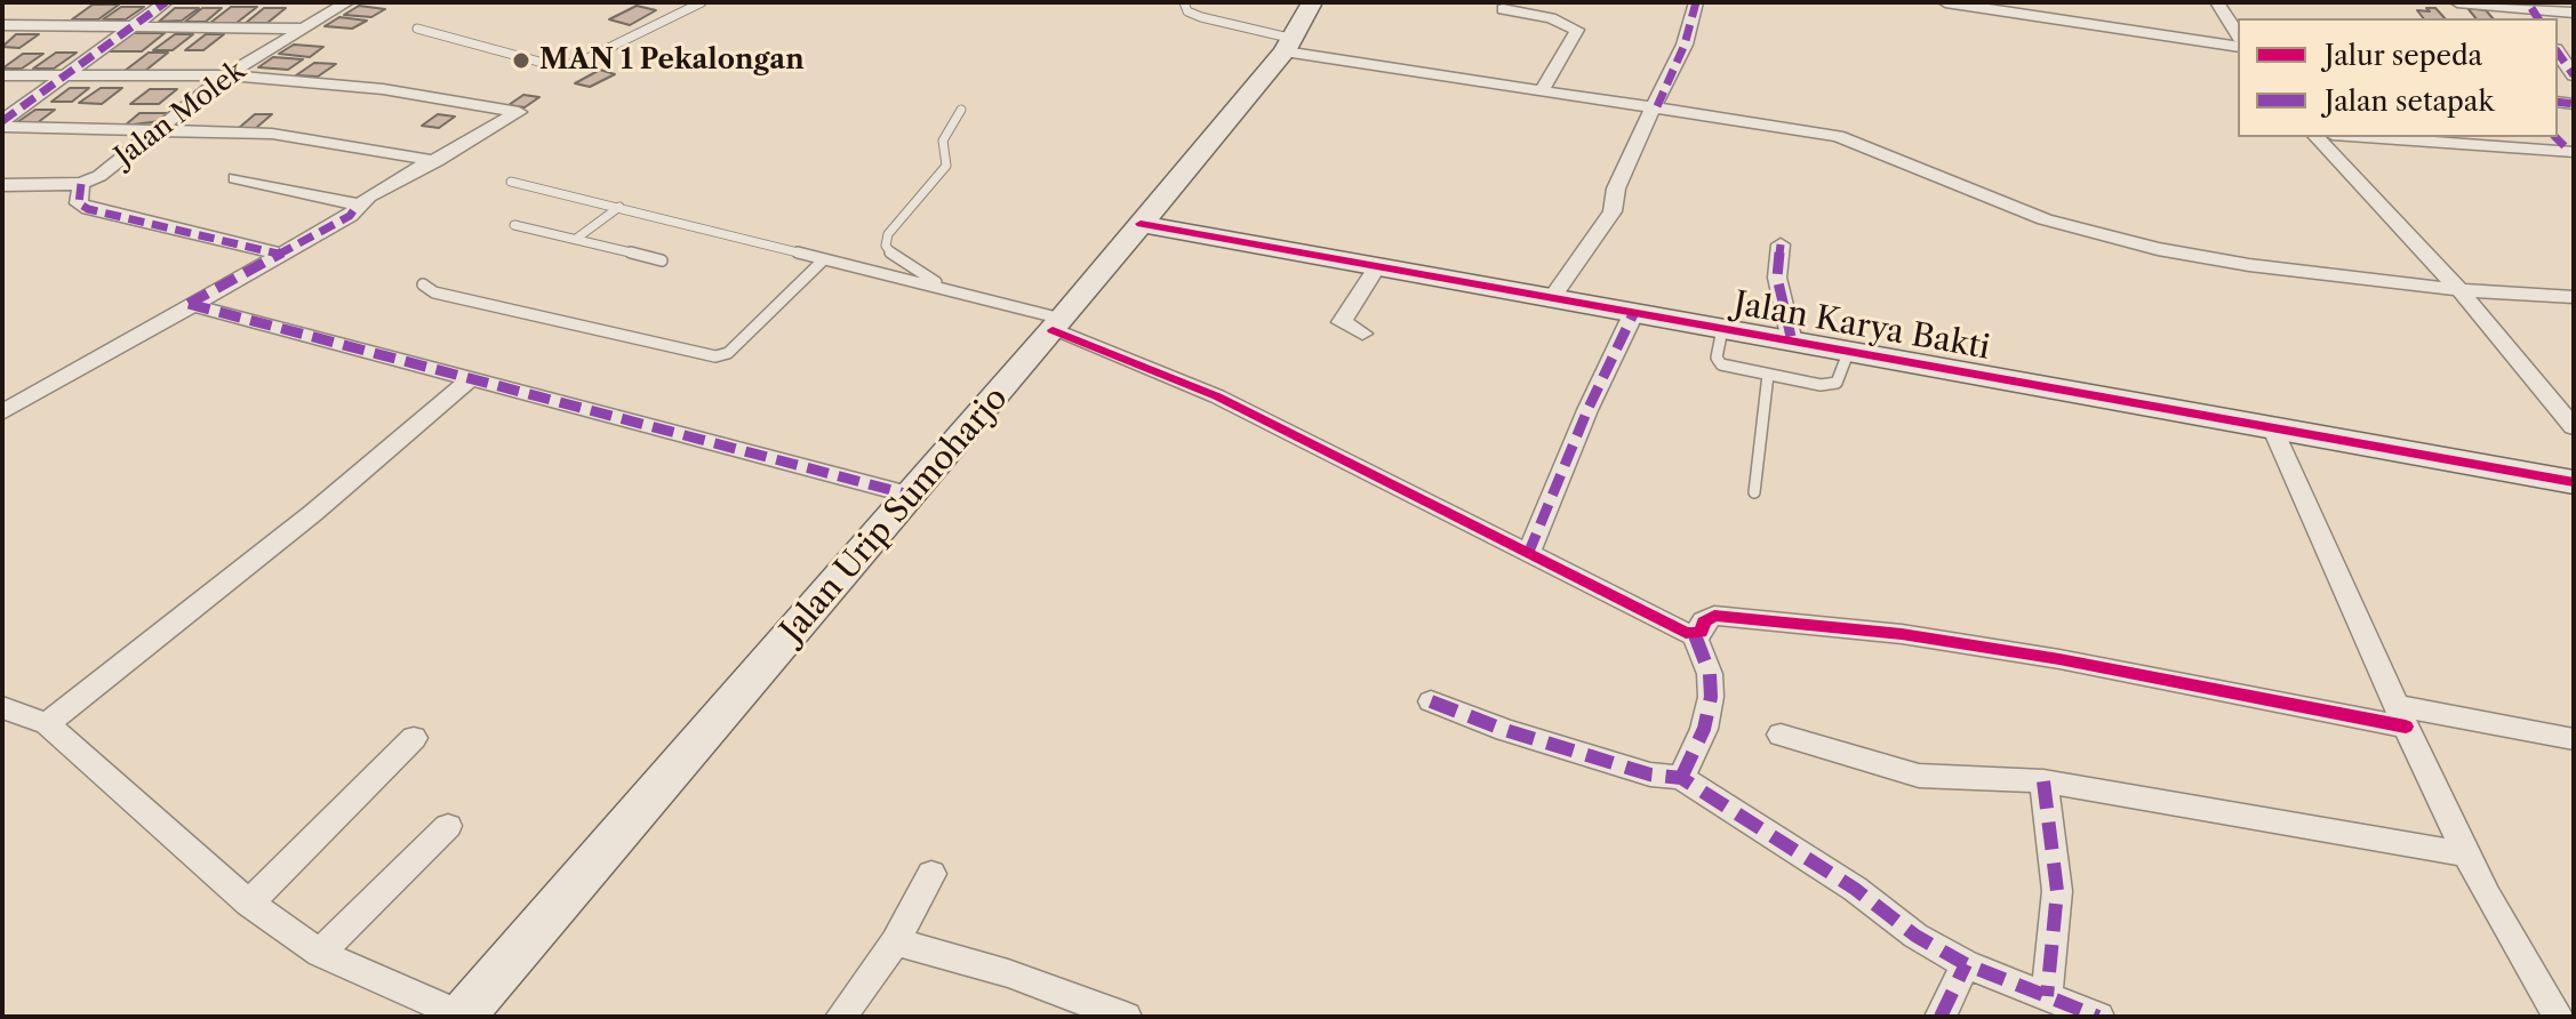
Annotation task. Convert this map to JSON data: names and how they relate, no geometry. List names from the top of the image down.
{
  "streets": {
    "main road": ["Jalan Karya Bakti", "Jalan Urip Sumoharjo"],
    "street": ["Jalan Molek"]
  },
  "crossings": [
    ["Jalan Karya Bakti", "Jalan Urip Sumoharjo"]
  ],
  "places": ["MAN 1 Pekalongan"],
  "legend": ["Jalur sepeda", "Jalan setapak"]
}
